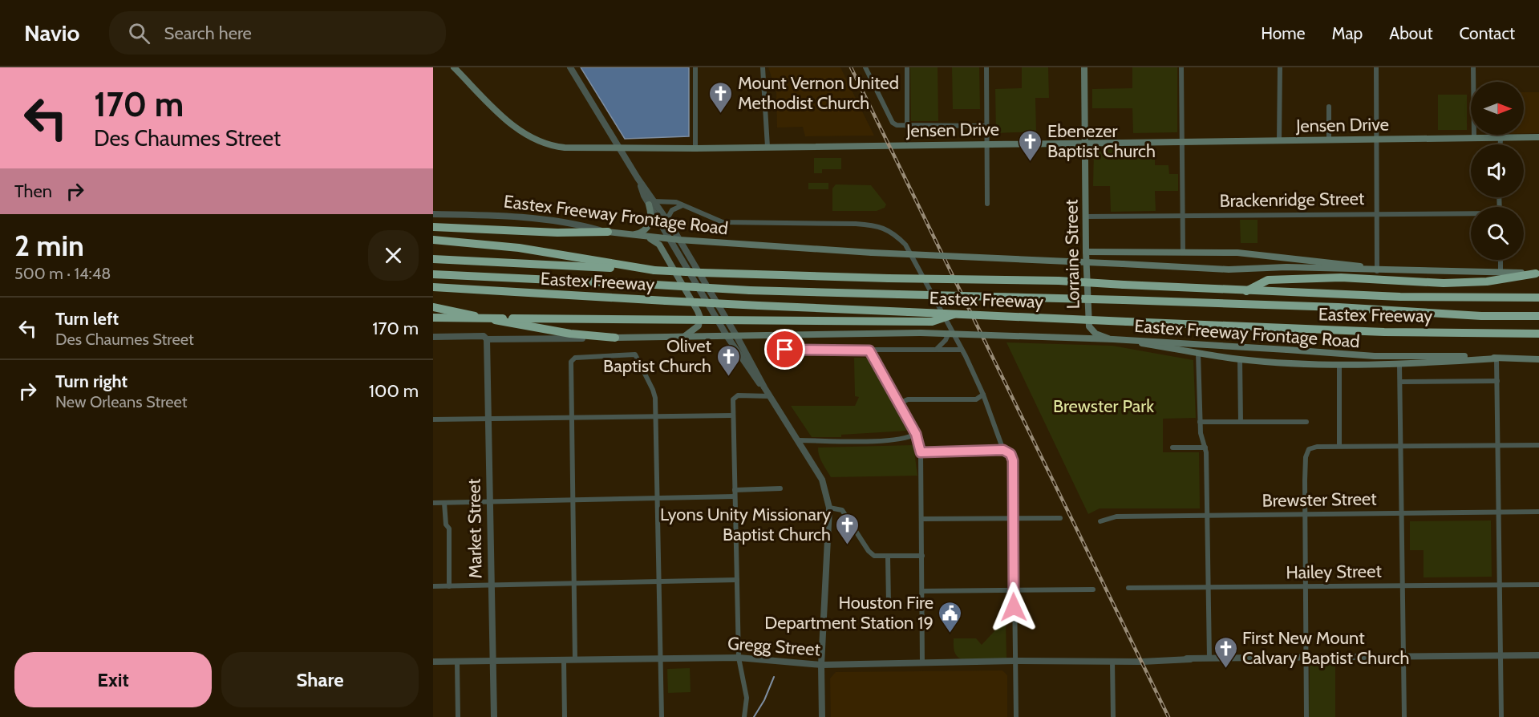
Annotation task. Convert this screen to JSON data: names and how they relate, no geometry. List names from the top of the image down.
{
  "streets": {
    "highway": ["Eastex Freeway"],
    "main road": ["Jensen Drive", "Eastex Freeway Frontage Road", "Lorraine Street"],
    "street": [
      "Brackenridge Street",
      "Brewster Street",
      "Market Street",
      "Hailey Street",
      "Gregg Street"
    ]
  },
  "crossings": [
    ["Jensen Drive", "Lorraine Street"],
    ["Brackenridge Street", "Lorraine Street"],
    ["Eastex Freeway Frontage Road", "Market Street"],
    ["Eastex Freeway Frontage Road", "Gregg Street"],
    ["Market Street", "Gregg Street"]
  ],
  "parks": ["Brewster Park"],
  "places": {
    "church": [
      "Mount Vernon United Methodist Church",
      "Ebenezer Baptist Church",
      "Olivet Baptist Church",
      "Lyons Unity Missionary Baptist Church",
      "First New Mount Calvary Baptist Church"
    ],
    "public building": ["Houston Fire Department Station 19"]
  },
  "north": "right",
  "page": {
    "header": "Navio",
    "search": "Search here",
    "nav": [
      "Home",
      "Map",
      "About",
      "Contact"
    ],
    "turn": ["170 m", "Des Chaumes Street"],
    "then": "Then",
    "heading": ["2 min", "500 m · 14:48"],
    "list": [
      {
        "name": "Turn left",
        "note": "Des Chaumes Street",
        "value": "170 m"
      },
      {
        "name": "Turn right",
        "note": "New Orleans Street",
        "value": "100 m"
      }
    ],
    "buttons": ["Exit", "Share"]
  }
}
